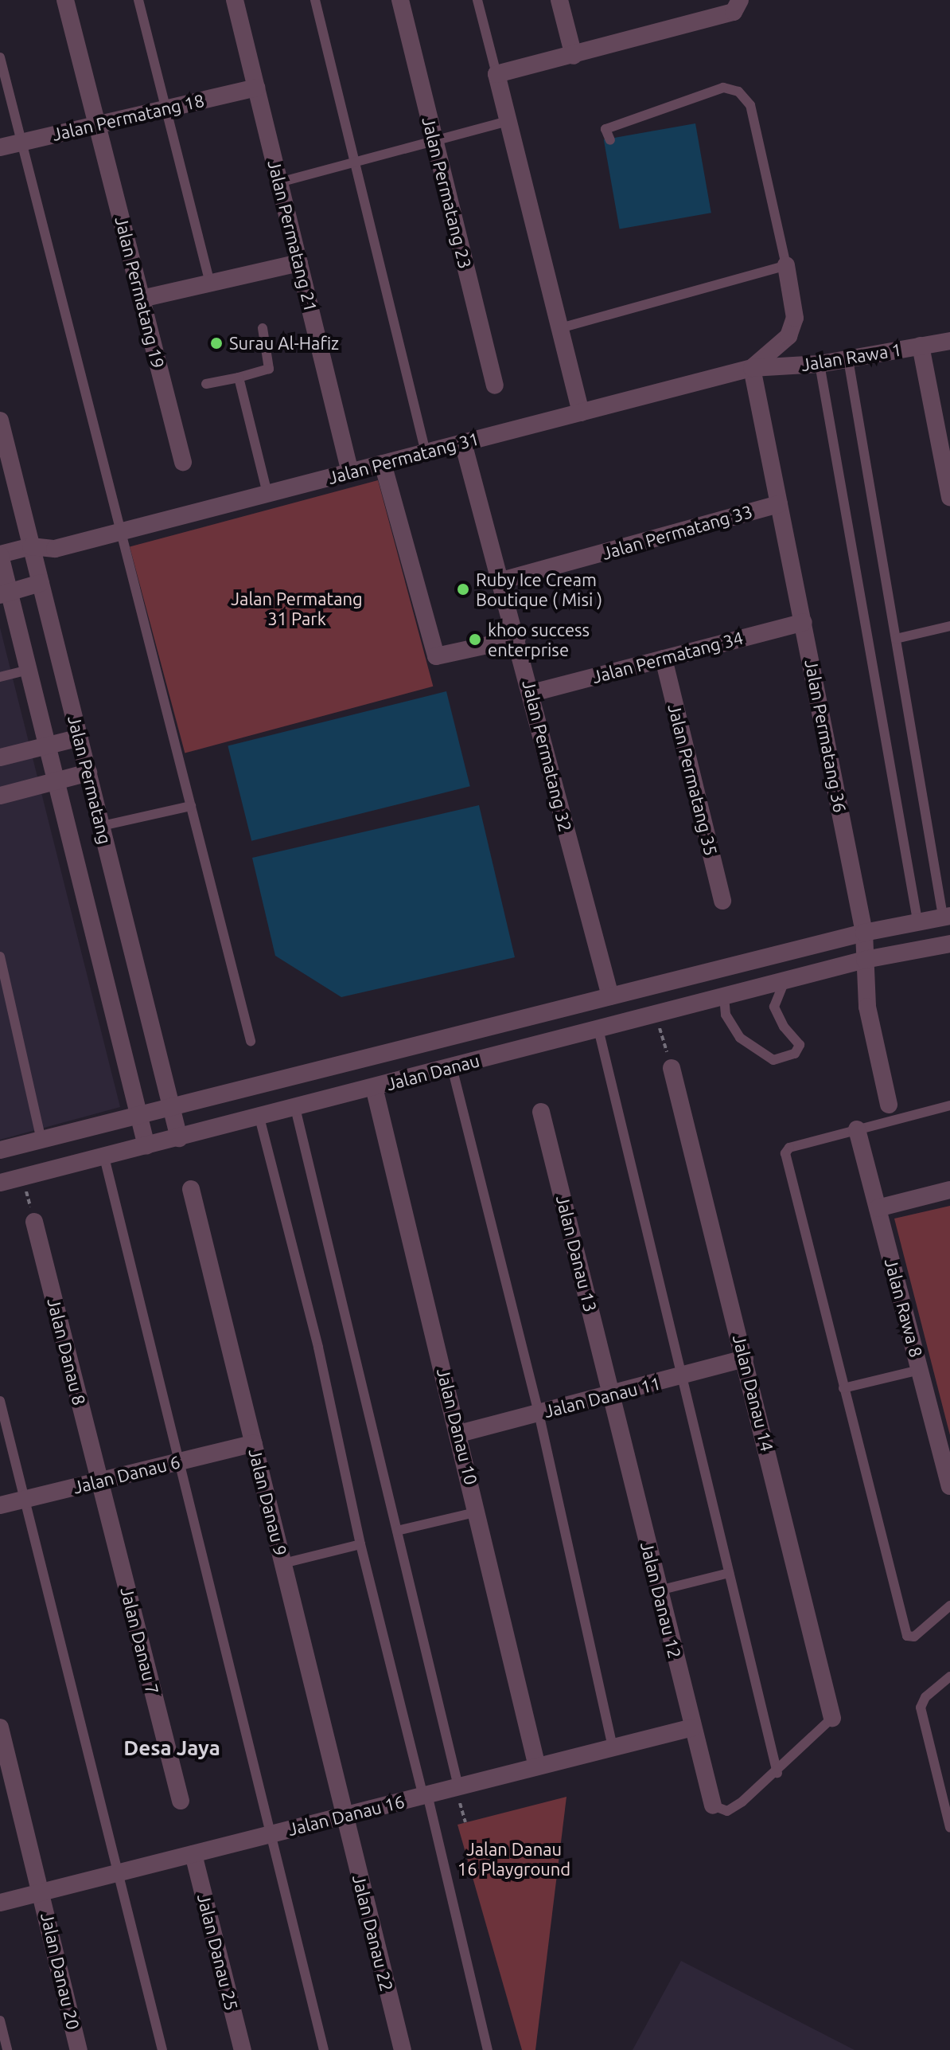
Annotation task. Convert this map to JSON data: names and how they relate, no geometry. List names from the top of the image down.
{
  "streets": {
    "street": [
      "Jalan Permatang 18",
      "Jalan Permatang 23",
      "Jalan Permatang 21",
      "Jalan Permatang 19",
      "Jalan Rawa 1",
      "Jalan Permatang 31",
      "Jalan Permatang 33",
      "Jalan Permatang 34",
      "Jalan Permatang 36",
      "Jalan Permatang 32",
      "Jalan Permatang",
      "Jalan Permatang 35",
      "Jalan Danau",
      "Jalan Danau 13",
      "Jalan Rawa 8",
      "Jalan Danau 8",
      "Jalan Danau 14",
      "Jalan Danau 11",
      "Jalan Danau 10",
      "Jalan Danau 6",
      "Jalan Danau 9",
      "Jalan Danau 12",
      "Jalan Danau 7",
      "Jalan Danau 16",
      "Jalan Danau 22",
      "Jalan Danau 25",
      "Jalan Danau 20"
    ]
  },
  "crossings": [
    ["Jalan Permatang 18", "Jalan Permatang 21"],
    ["Jalan Permatang 18", "Jalan Permatang 19"],
    ["Jalan Permatang 21", "Jalan Permatang 31"],
    ["Jalan Rawa 1", "Jalan Permatang 31"],
    ["Jalan Rawa 1", "Jalan Permatang 36"],
    ["Jalan Permatang 31", "Jalan Permatang 36"],
    ["Jalan Permatang 31", "Jalan Permatang 32"],
    ["Jalan Permatang 33", "Jalan Permatang 36"],
    ["Jalan Permatang 33", "Jalan Permatang 32"],
    ["Jalan Permatang 34", "Jalan Permatang 36"],
    ["Jalan Permatang 34", "Jalan Permatang 32"],
    ["Jalan Permatang 34", "Jalan Permatang 35"],
    ["Jalan Permatang 36", "Jalan Danau"],
    ["Jalan Permatang 32", "Jalan Danau"],
    ["Jalan Permatang", "Jalan Danau"],
    ["Jalan Danau", "Jalan Danau 10"],
    ["Jalan Danau 13", "Jalan Danau 11"],
    ["Jalan Danau 13", "Jalan Danau 12"],
    ["Jalan Danau 8", "Jalan Danau 6"],
    ["Jalan Danau 8", "Jalan Danau 7"],
    ["Jalan Danau 14", "Jalan Danau 11"],
    ["Jalan Danau 11", "Jalan Danau 10"],
    ["Jalan Danau 11", "Jalan Danau 12"],
    ["Jalan Danau 10", "Jalan Danau 16"],
    ["Jalan Danau 6", "Jalan Danau 9"],
    ["Jalan Danau 6", "Jalan Danau 7"],
    ["Jalan Danau 9", "Jalan Danau 16"],
    ["Jalan Danau 9", "Jalan Danau 22"],
    ["Jalan Danau 12", "Jalan Danau 16"],
    ["Jalan Danau 16", "Jalan Danau 22"],
    ["Jalan Danau 16", "Jalan Danau 25"],
    ["Jalan Danau 16", "Jalan Danau 20"]
  ],
  "districts": ["Desa Jaya"],
  "parks": ["Jalan Permatang 31 Park", "Jalan Danau 16 Playground"],
  "places": ["Surau Al-Hafiz", "Ruby Ice Cream Boutique ( Misi )", "khoo success enterprise"]
}
